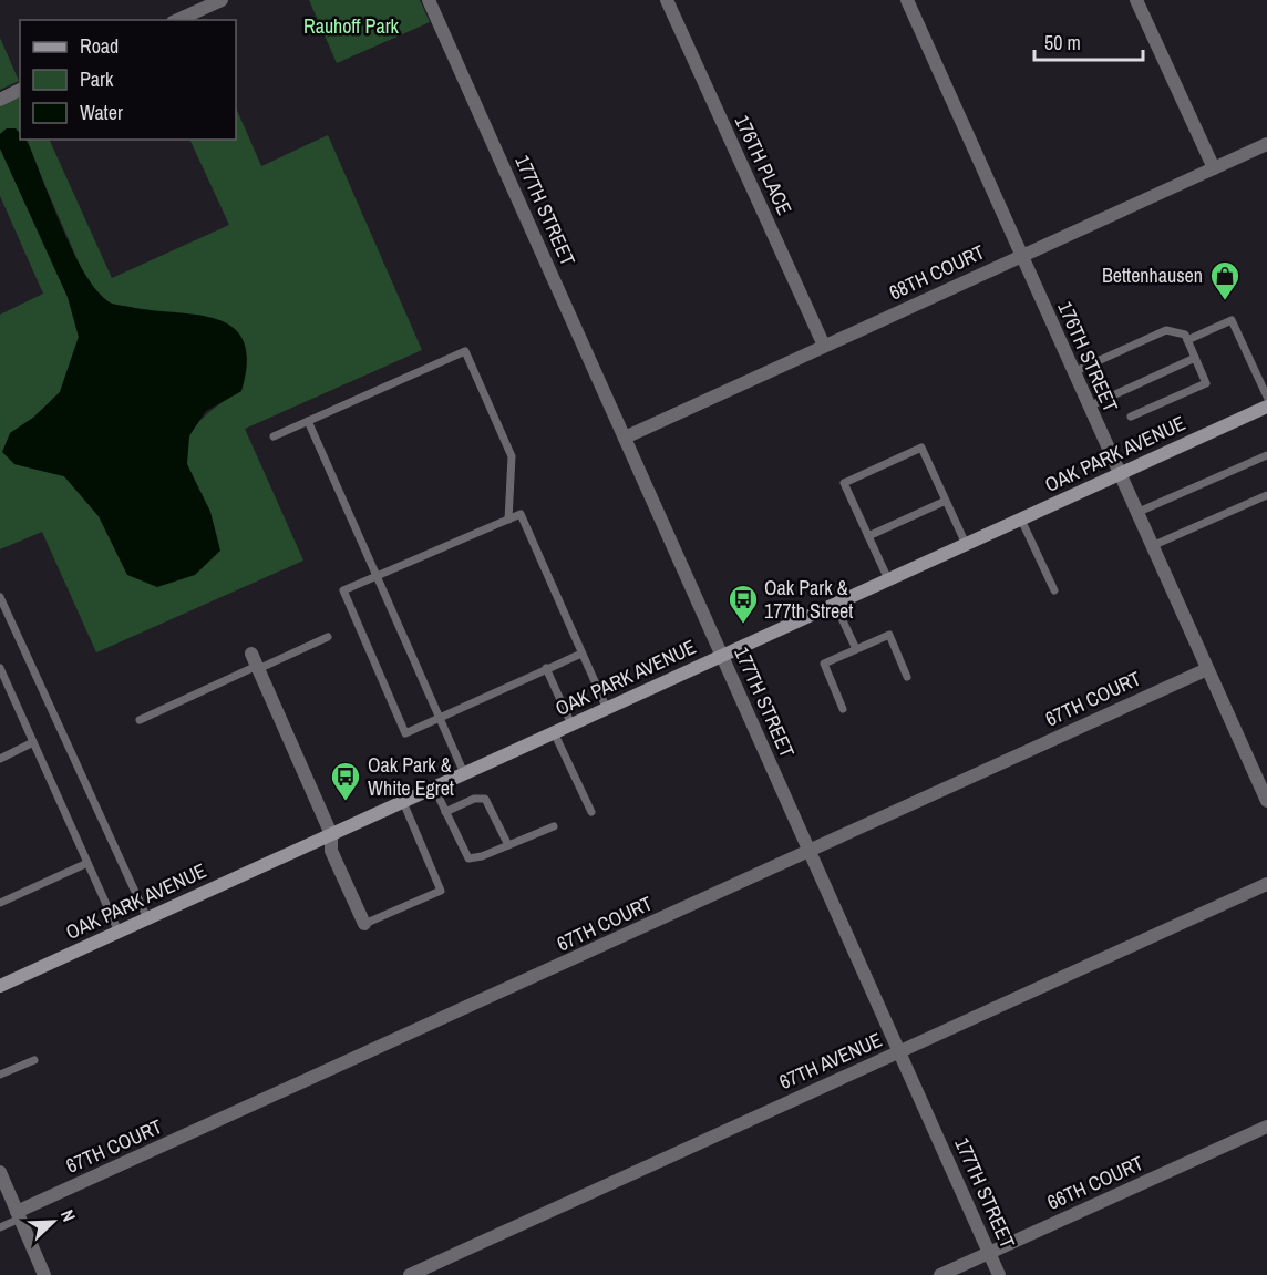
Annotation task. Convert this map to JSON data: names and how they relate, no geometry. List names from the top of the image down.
{
  "streets": {
    "street": [
      "176TH PLACE",
      "177TH STREET",
      "68TH COURT",
      "176TH STREET",
      "OAK PARK AVENUE",
      "67TH COURT",
      "67TH AVENUE",
      "66TH COURT"
    ]
  },
  "crossings": [
    ["176TH PLACE", "68TH COURT"],
    ["177TH STREET", "68TH COURT"],
    ["177TH STREET", "OAK PARK AVENUE"],
    ["177TH STREET", "67TH COURT"],
    ["177TH STREET", "67TH AVENUE"],
    ["177TH STREET", "66TH COURT"],
    ["68TH COURT", "176TH STREET"],
    ["176TH STREET", "OAK PARK AVENUE"],
    ["176TH STREET", "67TH COURT"]
  ],
  "parks": ["Rauhoff Park"],
  "places": {
    "shop": ["Bettenhausen"],
    "bus stop": ["Oak Park & 177th Street", "Oak Park & White Egret"]
  },
  "legend": ["Road", "Park", "Water"],
  "scale_bar": "50 m",
  "north": "top right"
}
